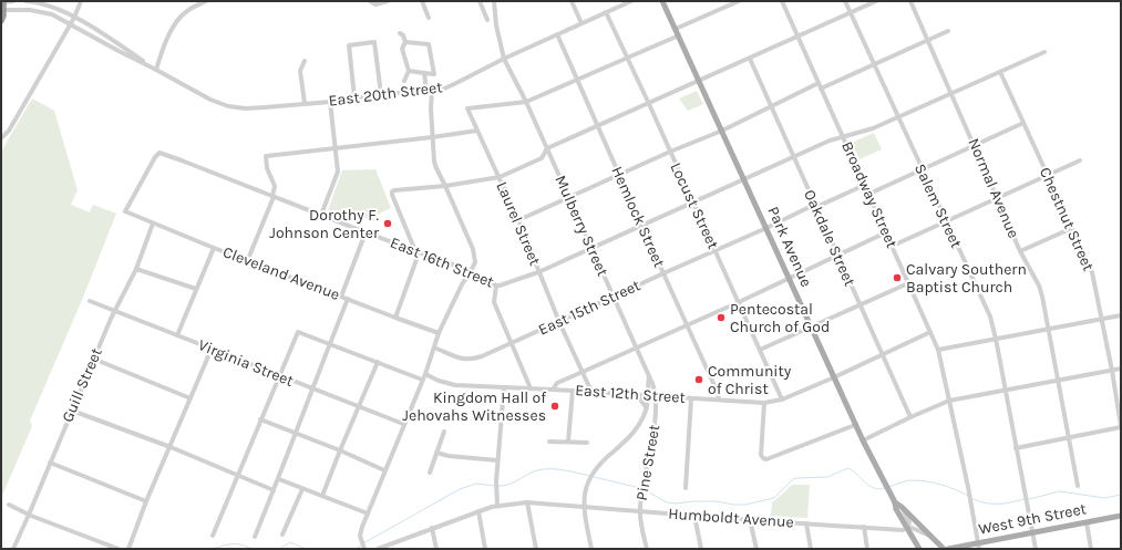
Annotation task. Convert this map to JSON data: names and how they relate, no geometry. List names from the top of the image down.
{
  "streets": {
    "main road": ["Park Avenue", "West 9th Street"],
    "street": [
      "East 20th Street",
      "Normal Avenue",
      "Broadway Street",
      "Locust Street",
      "Salem Street",
      "Hemlock Street",
      "Chestnut Street",
      "Laurel Street",
      "Mulberry Street",
      "Oakdale Street",
      "East 16th Street",
      "Cleveland Avenue",
      "East 15th Street",
      "Virginia Street",
      "Guill Street",
      "East 12th Street",
      "Pine Street",
      "Humboldt Avenue"
    ]
  },
  "crossings": [
    ["East 20th Street", "Locust Street"],
    ["East 20th Street", "Hemlock Street"],
    ["East 20th Street", "Mulberry Street"],
    ["Normal Avenue", "East 16th Street"],
    ["Broadway Street", "East 16th Street"],
    ["Broadway Street", "East 15th Street"],
    ["Broadway Street", "East 12th Street"],
    ["Broadway Street", "West 9th Street"],
    ["Locust Street", "East 16th Street"],
    ["Locust Street", "East 15th Street"],
    ["Locust Street", "East 12th Street"],
    ["Salem Street", "East 16th Street"],
    ["Salem Street", "West 9th Street"],
    ["Hemlock Street", "East 16th Street"],
    ["Hemlock Street", "East 15th Street"],
    ["Hemlock Street", "East 12th Street"],
    ["Chestnut Street", "East 16th Street"],
    ["Laurel Street", "Mulberry Street"],
    ["Laurel Street", "East 16th Street"],
    ["Laurel Street", "East 15th Street"],
    ["Laurel Street", "East 12th Street"],
    ["Mulberry Street", "East 16th Street"],
    ["Mulberry Street", "East 15th Street"],
    ["Mulberry Street", "East 12th Street"],
    ["Mulberry Street", "Pine Street"],
    ["Mulberry Street", "Humboldt Avenue"],
    ["Oakdale Street", "East 16th Street"],
    ["Oakdale Street", "East 15th Street"],
    ["Oakdale Street", "East 12th Street"],
    ["Park Avenue", "East 16th Street"],
    ["Park Avenue", "East 15th Street"],
    ["Park Avenue", "East 12th Street"],
    ["Park Avenue", "Humboldt Avenue"],
    ["East 16th Street", "Cleveland Avenue"],
    ["Cleveland Avenue", "Guill Street"],
    ["Virginia Street", "Guill Street"],
    ["East 12th Street", "Pine Street"],
    ["Pine Street", "Humboldt Avenue"]
  ],
  "places": [
    "Dorothy F. Johnson Center",
    "Calvary Southern Baptist Church",
    "Pentecostal Church of God",
    "Community of Christ",
    "Kingdom Hall of Jehovahs Witnesses"
  ]
}
